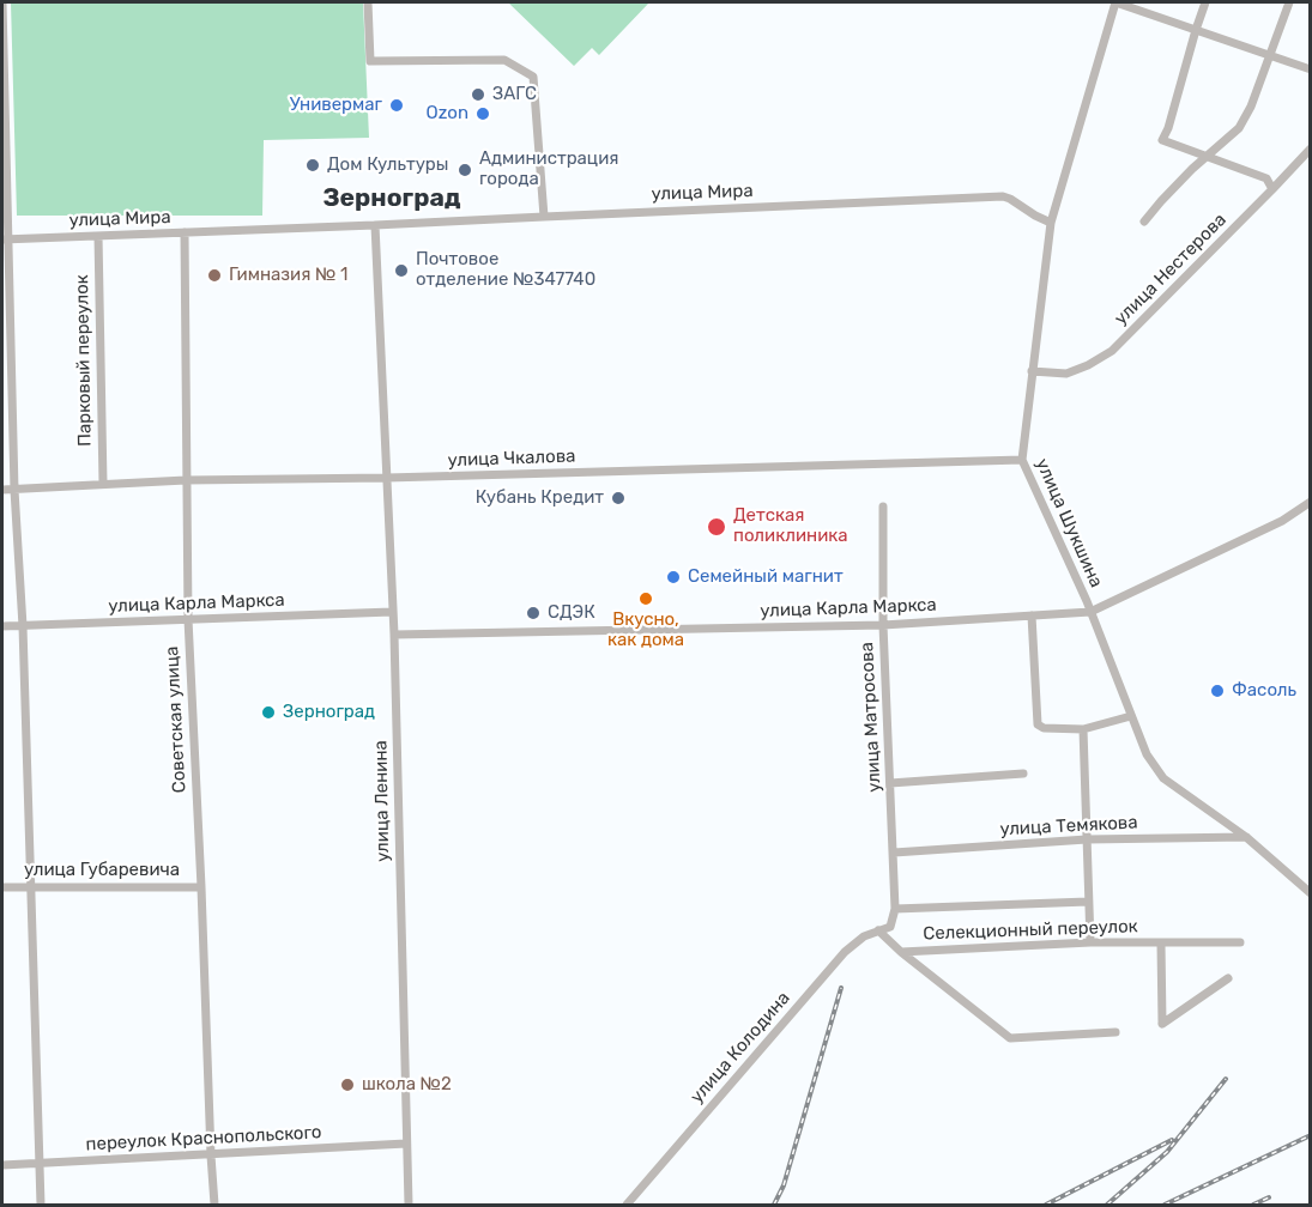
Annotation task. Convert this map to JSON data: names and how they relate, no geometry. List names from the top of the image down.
{
  "streets": {
    "street": [
      "улица Мира",
      "улица Нестерова",
      "Парковый переулок",
      "улица Чкалова",
      "улица Шукшина",
      "улица Карла Маркса",
      "улица Матросова",
      "Советская улица",
      "улица Ленина",
      "улица Темякова",
      "улица Губаревича",
      "Селекционный переулок",
      "улица Колодина",
      "переулок Краснопольского"
    ]
  },
  "crossings": [
    ["улица Мира", "Парковый переулок"],
    ["улица Мира", "улица Шукшина"],
    ["улица Мира", "Советская улица"],
    ["улица Мира", "улица Ленина"],
    ["улица Нестерова", "улица Шукшина"],
    ["Парковый переулок", "улица Чкалова"],
    ["улица Чкалова", "улица Шукшина"],
    ["улица Чкалова", "Советская улица"],
    ["улица Чкалова", "улица Ленина"],
    ["улица Шукшина", "улица Карла Маркса"],
    ["улица Шукшина", "улица Темякова"],
    ["улица Карла Маркса", "улица Матросова"],
    ["улица Карла Маркса", "Советская улица"],
    ["улица Карла Маркса", "улица Ленина"],
    ["улица Матросова", "улица Темякова"],
    ["улица Матросова", "улица Колодина"],
    ["Советская улица", "улица Губаревича"],
    ["Советская улица", "переулок Краснопольского"],
    ["улица Ленина", "переулок Краснопольского"],
    ["Селекционный переулок", "улица Колодина"]
  ],
  "districts": ["Зерноград"],
  "places": [
    "ЗАГС",
    "Универмаг",
    "Ozon",
    "Дом Культуры",
    "Администрация города",
    "Почтовое отделение №347740",
    "Гимназия № 1",
    "Кубань Кредит",
    "Детская поликлиника",
    "Семейный магнит",
    "Вкусно, как дома",
    "СДЭК",
    "Фасоль",
    "Зерноград",
    "школа №2"
  ]
}
